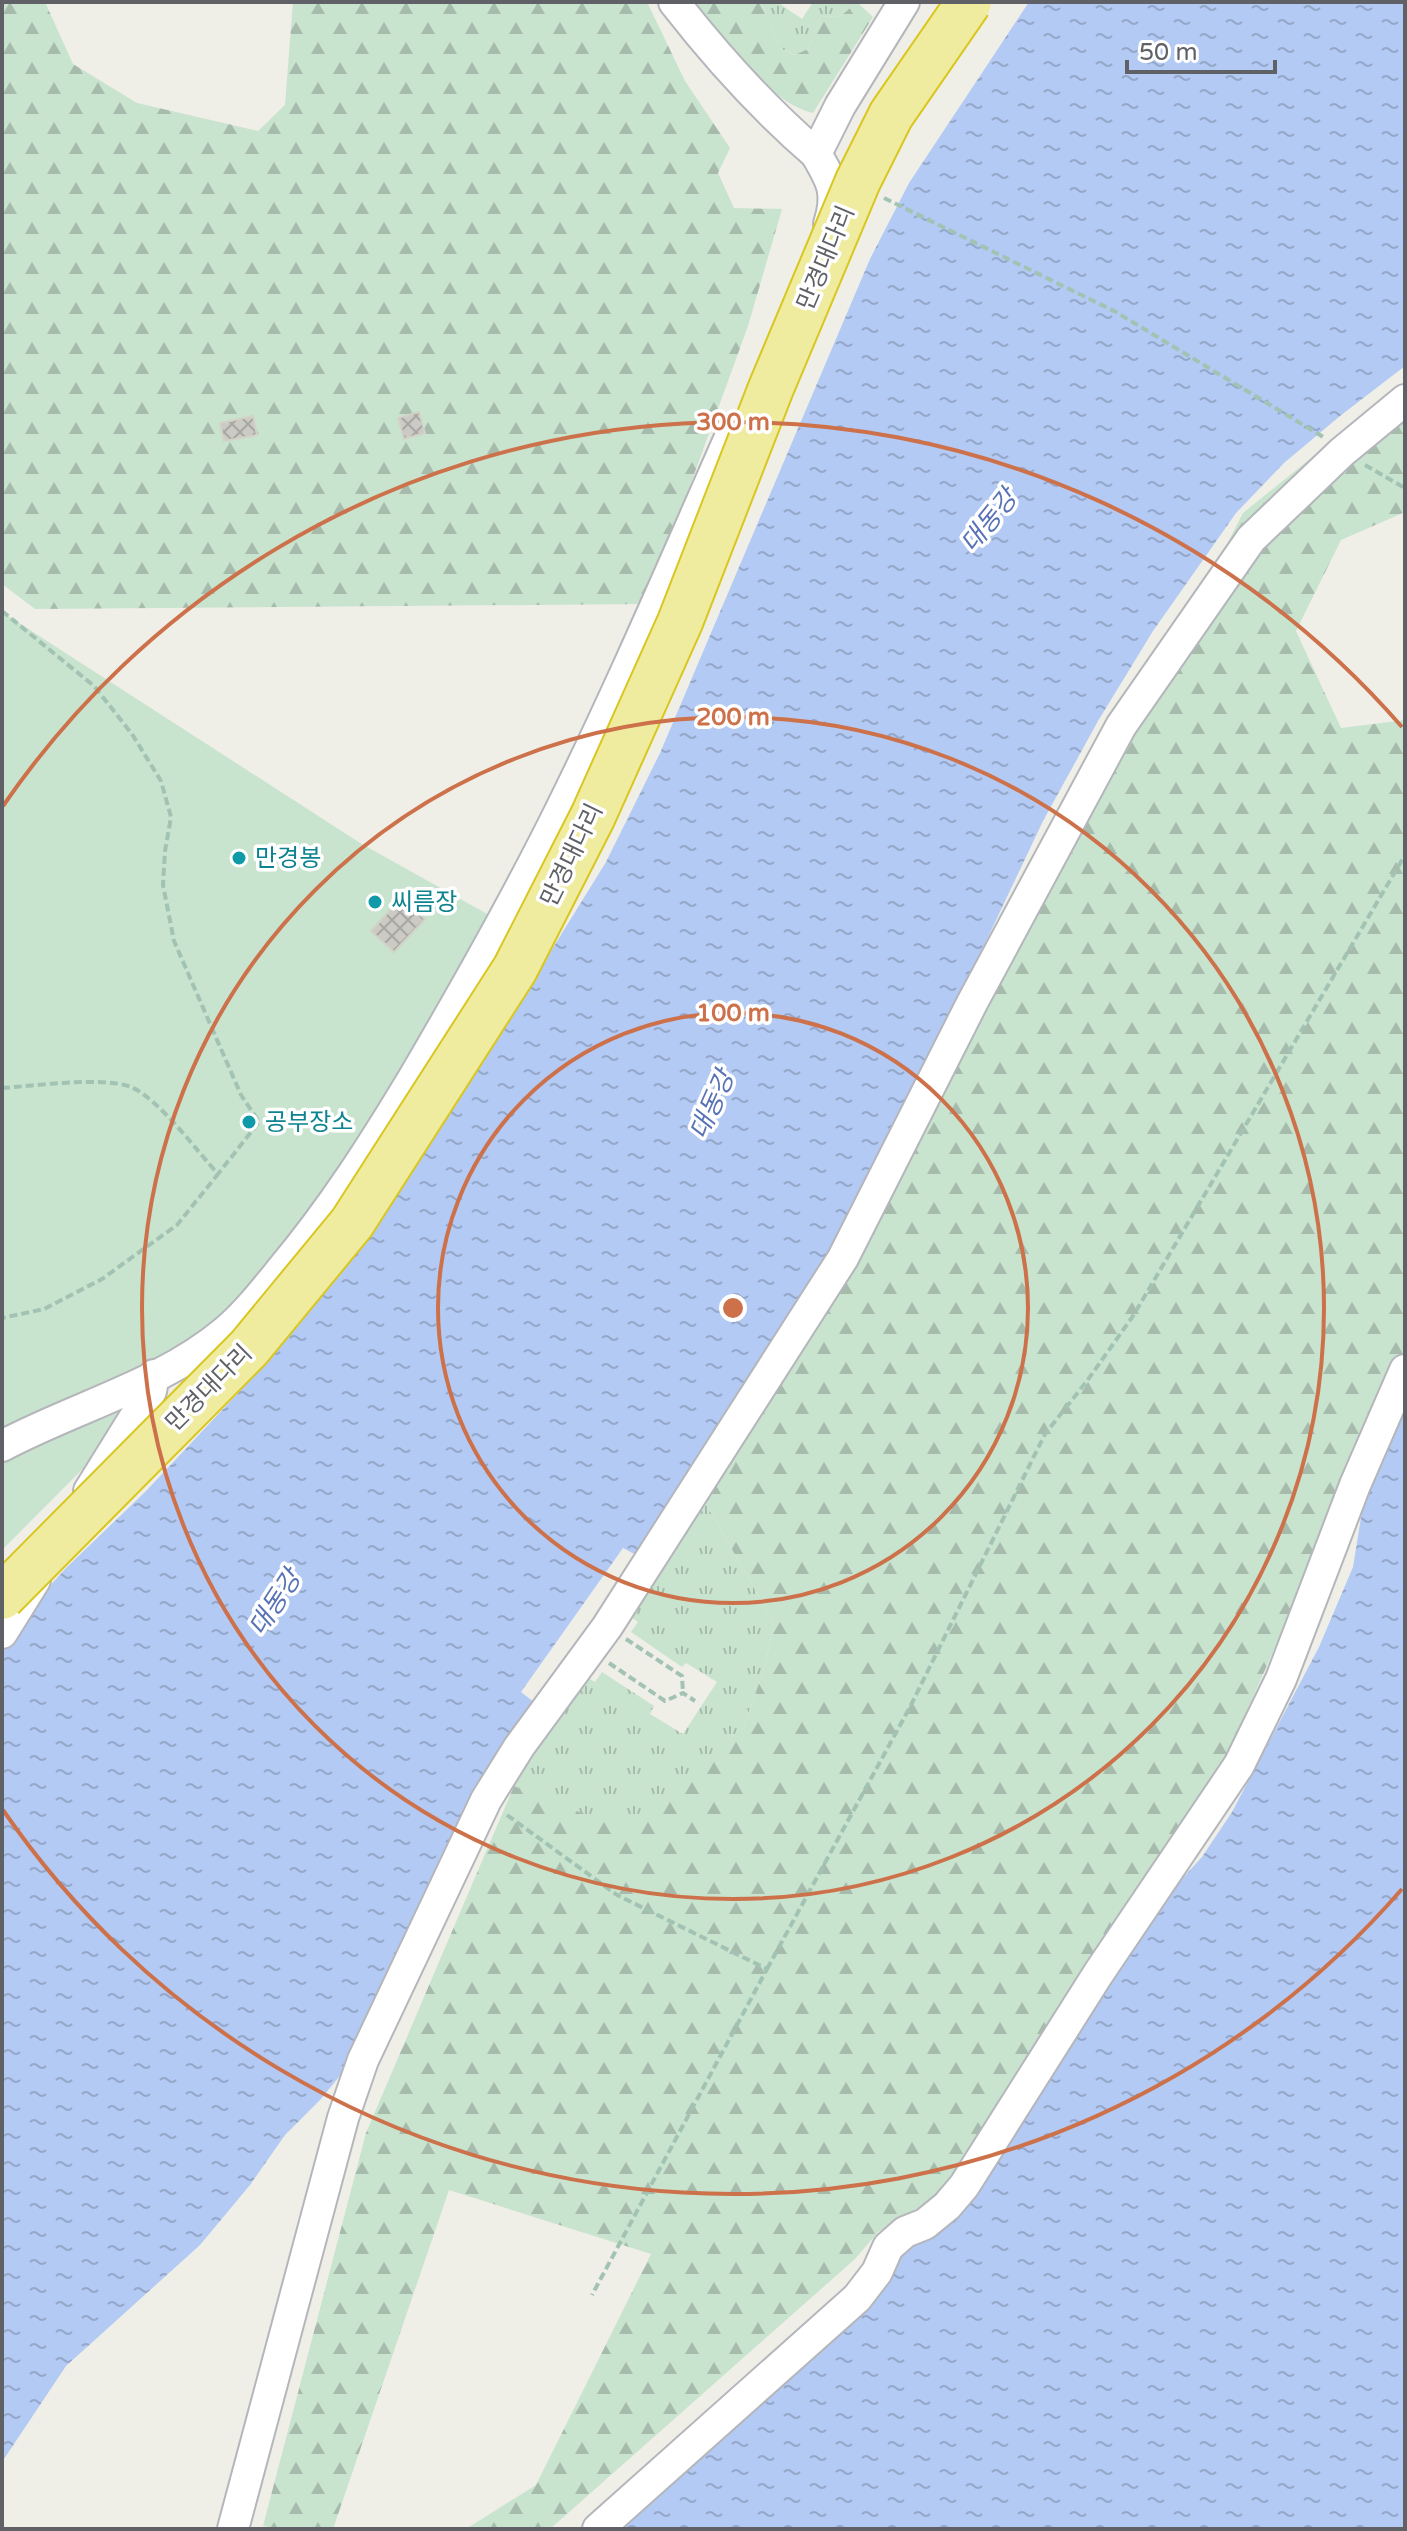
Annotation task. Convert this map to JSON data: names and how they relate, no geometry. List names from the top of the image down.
{
  "streets": {
    "highway": ["만경대다리"]
  },
  "water": ["대동강"],
  "places": ["만경봉", "씨름장", "공부장소"],
  "scale_bar": "50 m",
  "rings": ["300 m", "200 m", "100 m"]
}
